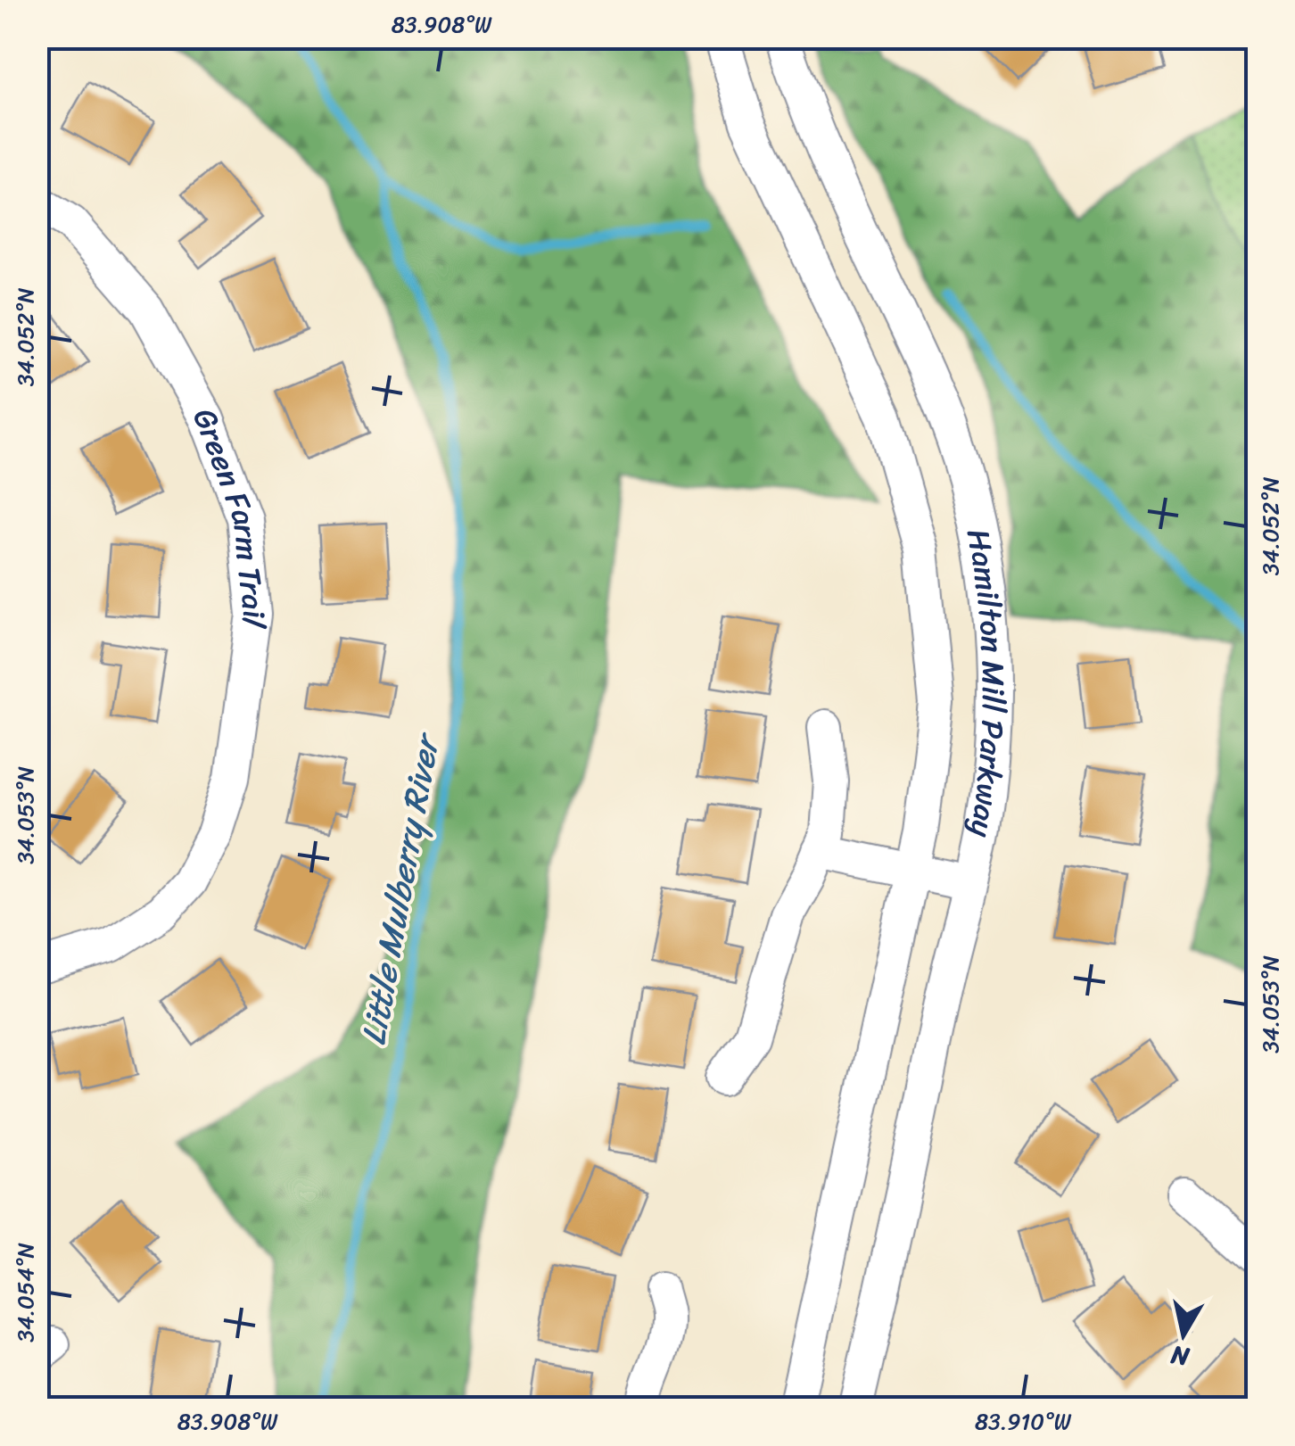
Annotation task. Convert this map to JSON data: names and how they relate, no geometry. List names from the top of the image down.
{
  "streets": {
    "street": ["Green Farm Trail", "Hamilton Mill Parkway"]
  },
  "water": ["Little Mulberry River"],
  "north": "bottom",
  "coordinates": [
    "83.908°W",
    "34.052°N",
    "34.053°N",
    "34.054°N",
    "83.910°W"
  ]
}
